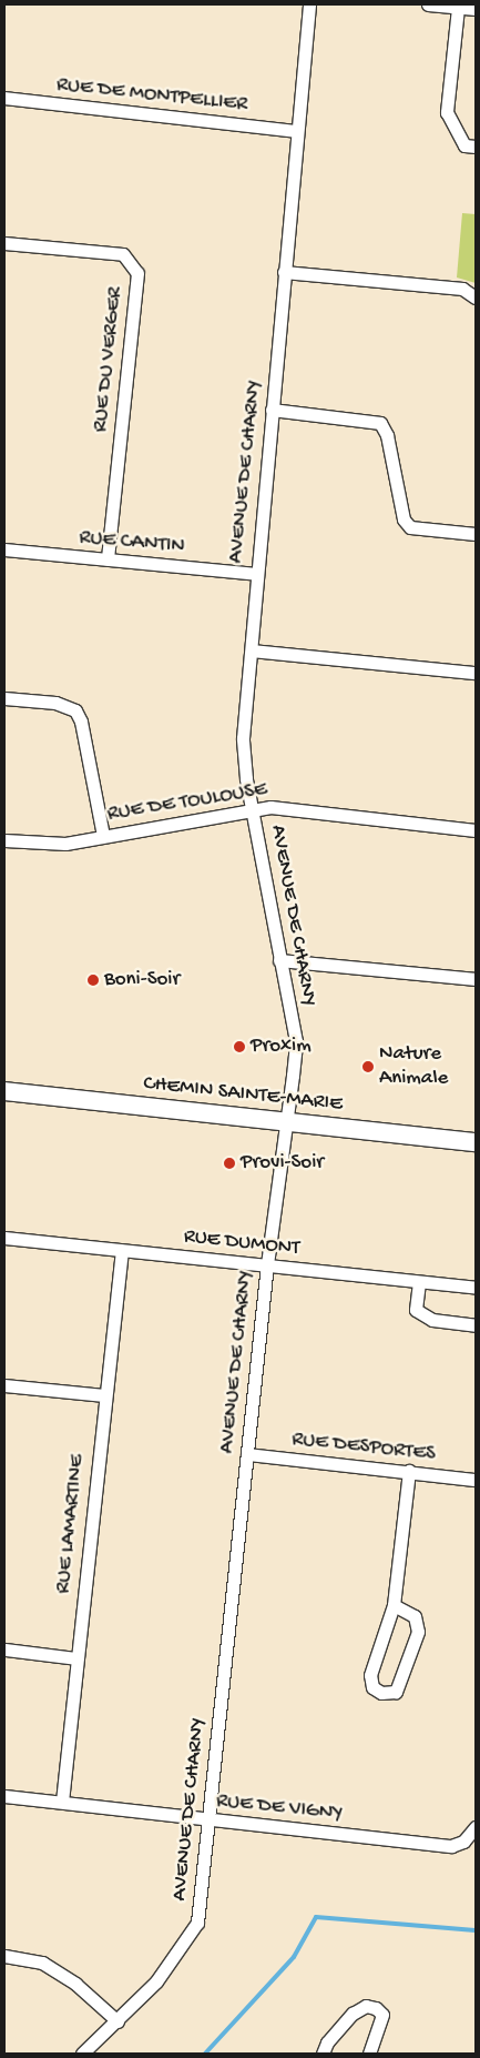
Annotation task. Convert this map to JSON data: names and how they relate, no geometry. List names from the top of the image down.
{
  "streets": {
    "street": [
      "RUE DE MONTPELLIER",
      "RUE DU VERGER",
      "AVENUE DE CHARNY",
      "RUE CANTIN",
      "RUE DE TOULOUSE",
      "CHEMIN SAINTE-MARIE",
      "RUE DUMONT",
      "RUE DESPORTES",
      "RUE LAMARTINE",
      "RUE DE VIGNY"
    ]
  },
  "crossings": [
    ["RUE DE MONTPELLIER", "AVENUE DE CHARNY"],
    ["RUE DU VERGER", "RUE CANTIN"],
    ["AVENUE DE CHARNY", "RUE CANTIN"],
    ["AVENUE DE CHARNY", "RUE DE TOULOUSE"],
    ["AVENUE DE CHARNY", "CHEMIN SAINTE-MARIE"],
    ["AVENUE DE CHARNY", "RUE DUMONT"],
    ["AVENUE DE CHARNY", "RUE DESPORTES"],
    ["AVENUE DE CHARNY", "RUE DE VIGNY"],
    ["RUE DUMONT", "RUE LAMARTINE"],
    ["RUE LAMARTINE", "RUE DE VIGNY"]
  ],
  "places": [
    "Boni-Soir",
    "Proxim",
    "Nature Animale",
    "Provi-Soir"
  ]
}
